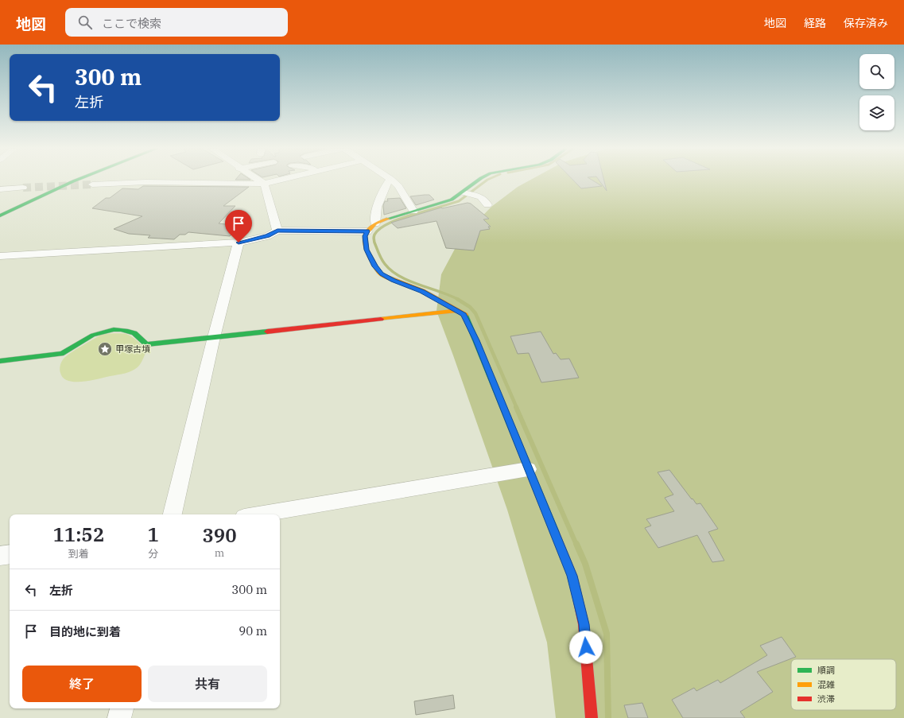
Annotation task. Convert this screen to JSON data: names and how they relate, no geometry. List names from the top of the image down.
{
  "places": {
    "place": ["甲塚古墳"]
  },
  "legend": ["順調", "混雑", "渋滞"],
  "page": {
    "header": "地図",
    "search": "ここで検索",
    "nav": ["地図", "経路", "保存済み"],
    "turn": ["300 m", "左折"],
    "eta": [
      "11:52",
      "到着",
      "1",
      "分",
      "390",
      "m"
    ],
    "list": [
      {
        "name": "左折",
        "value": "300 m"
      },
      {
        "name": "目的地に到着",
        "value": "90 m"
      }
    ],
    "buttons": ["終了", "共有"]
  }
}
